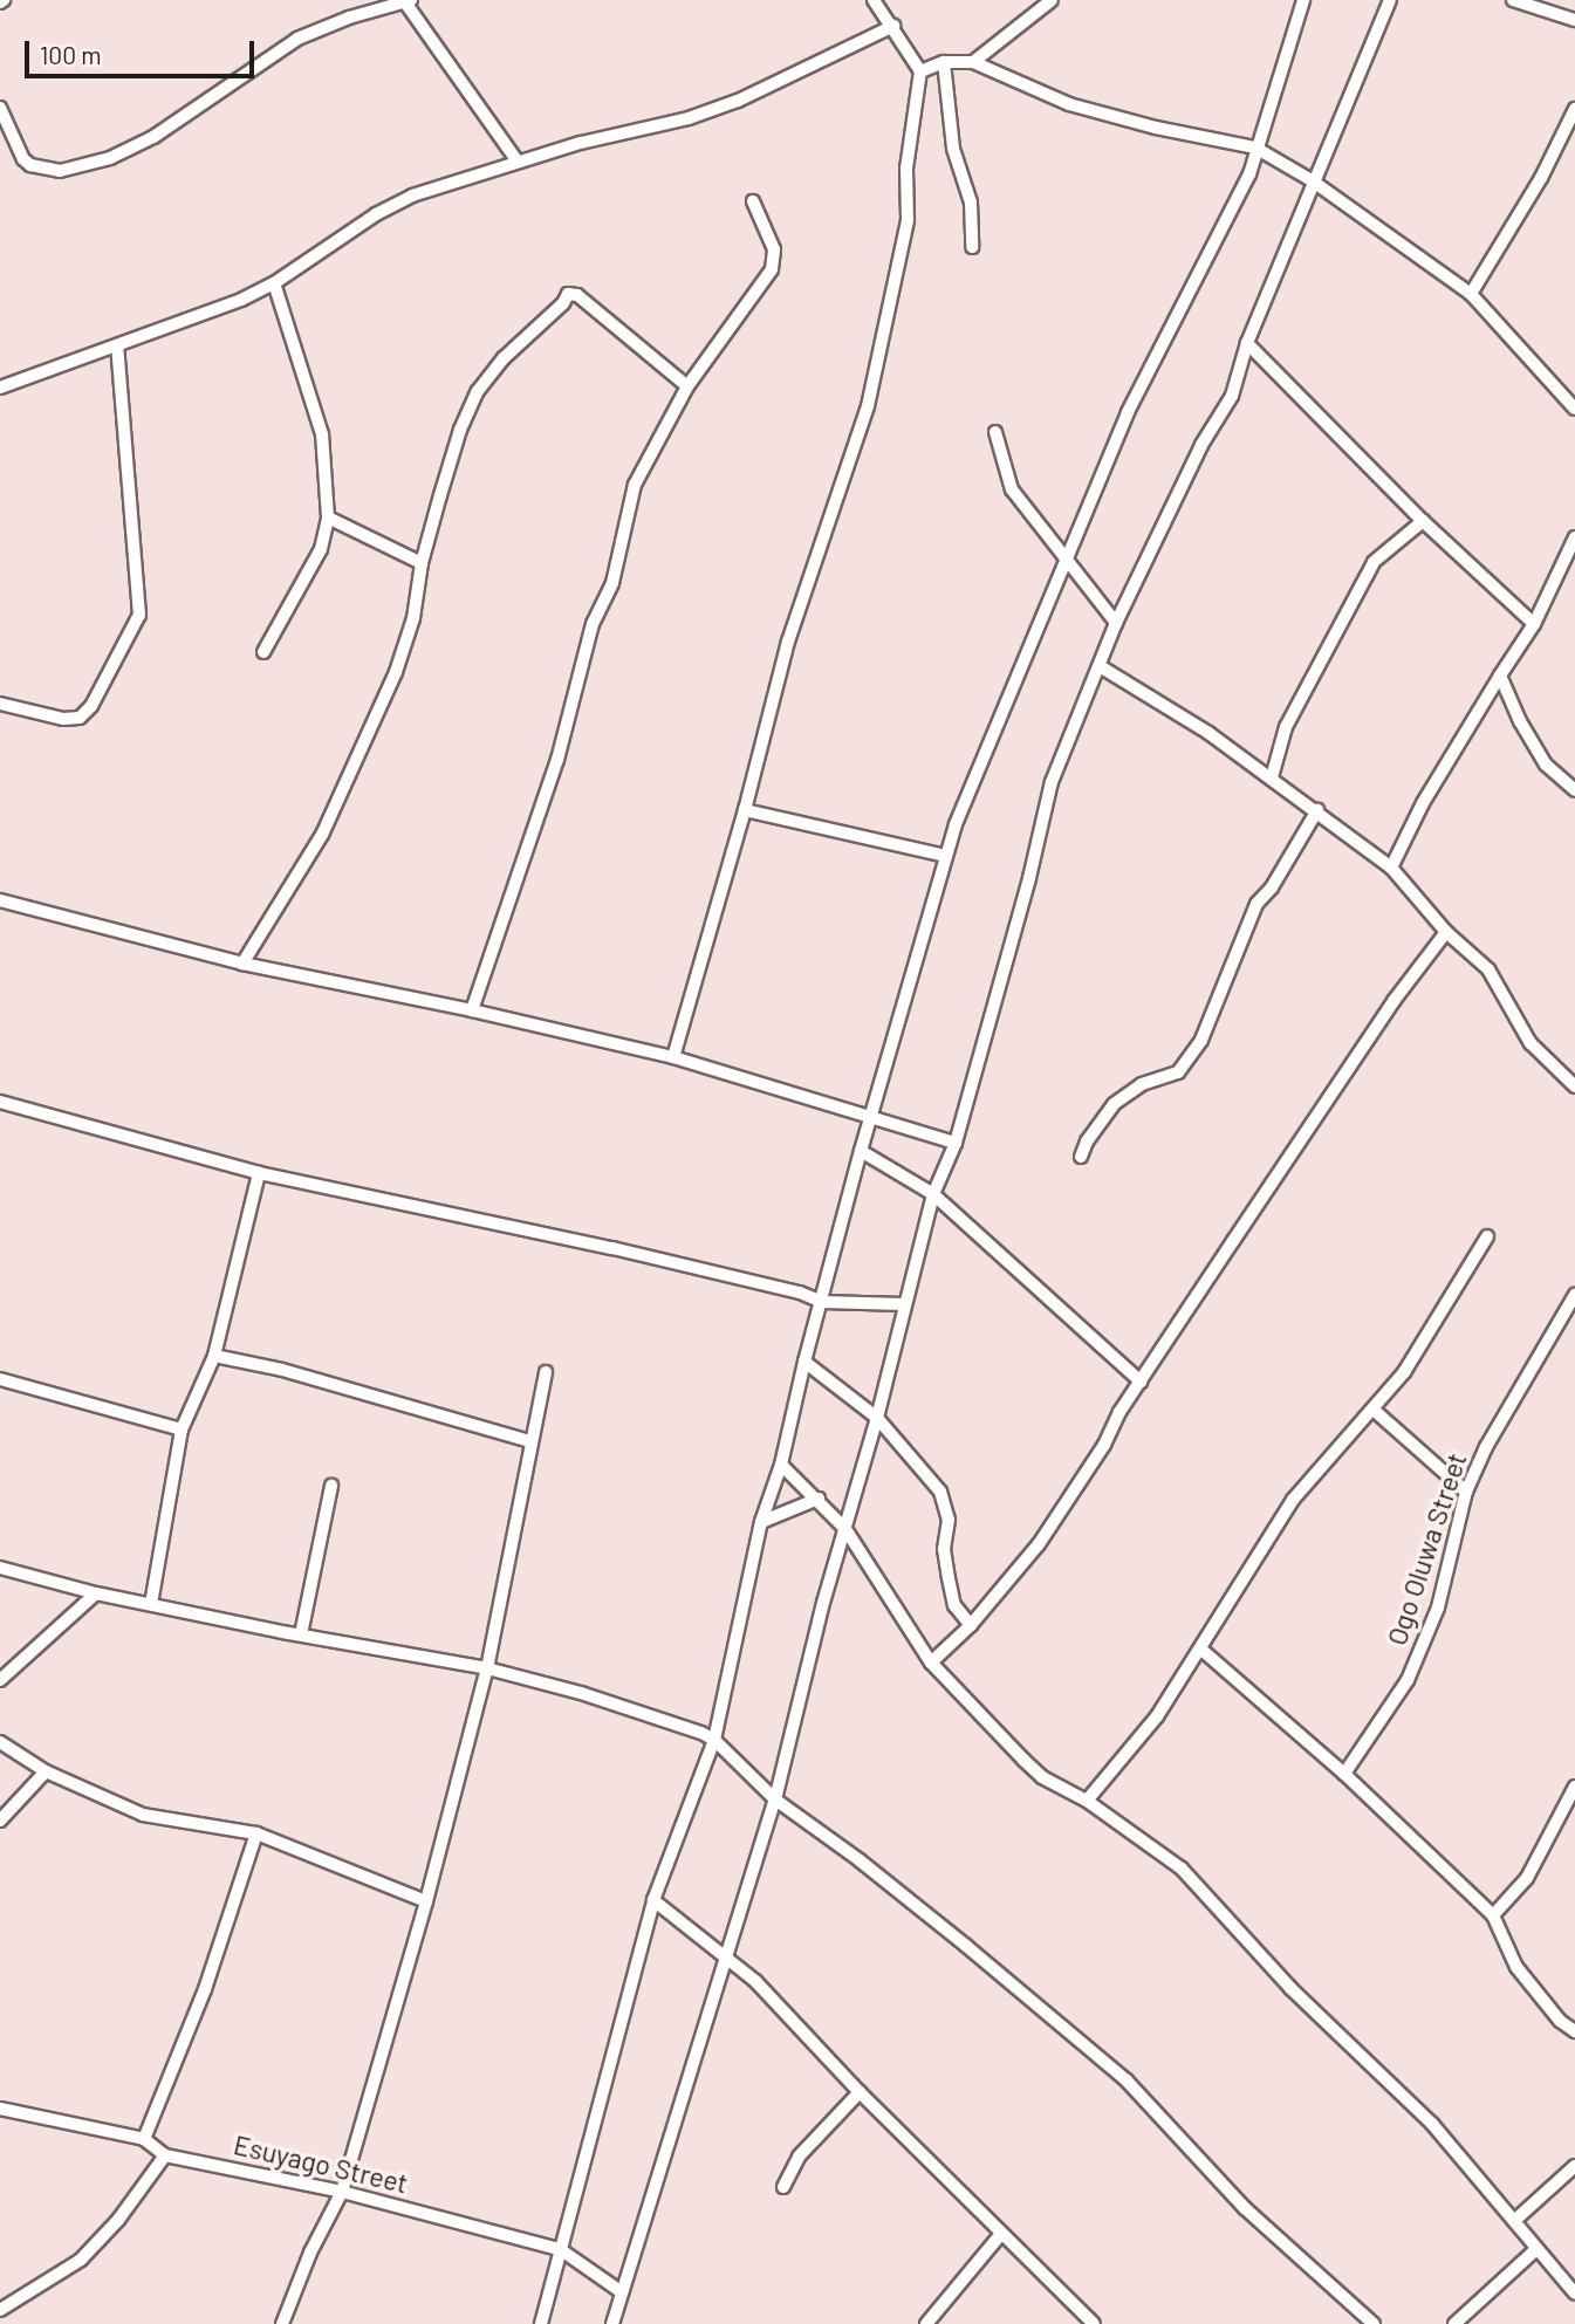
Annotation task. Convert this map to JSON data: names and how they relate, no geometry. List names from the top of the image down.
{
  "streets": {
    "street": ["Ogo Oluwa Street", "Esuyago Street"]
  },
  "scale_bar": "100 m"
}
